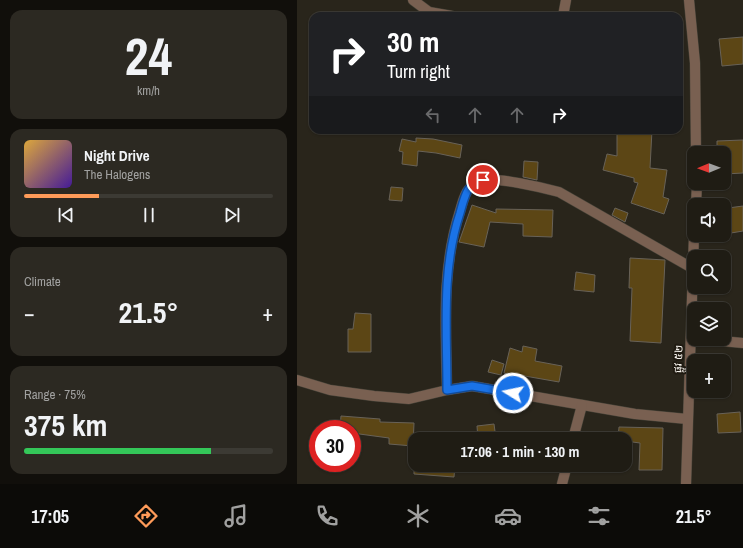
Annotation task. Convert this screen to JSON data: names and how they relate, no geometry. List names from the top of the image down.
{
  "streets": {
    "street": ["ផ្លូវ ៥២"]
  },
  "north": "left",
  "page": {
    "tile": [
      ["24", "km/h"],
      "Climate",
      ["Range · 75%", "375 km"]
    ],
    "turn": ["30 m", "Turn right"],
    "song": ["Night Drive", "The Halogens"],
    "map_buttons": "+",
    "heat": ["−", "21.5°", "+"],
    "limit": "30",
    "trip": "17:06 · 1 min · 130 m",
    "tabs": ["17:05", "21.5°"]
  }
}
